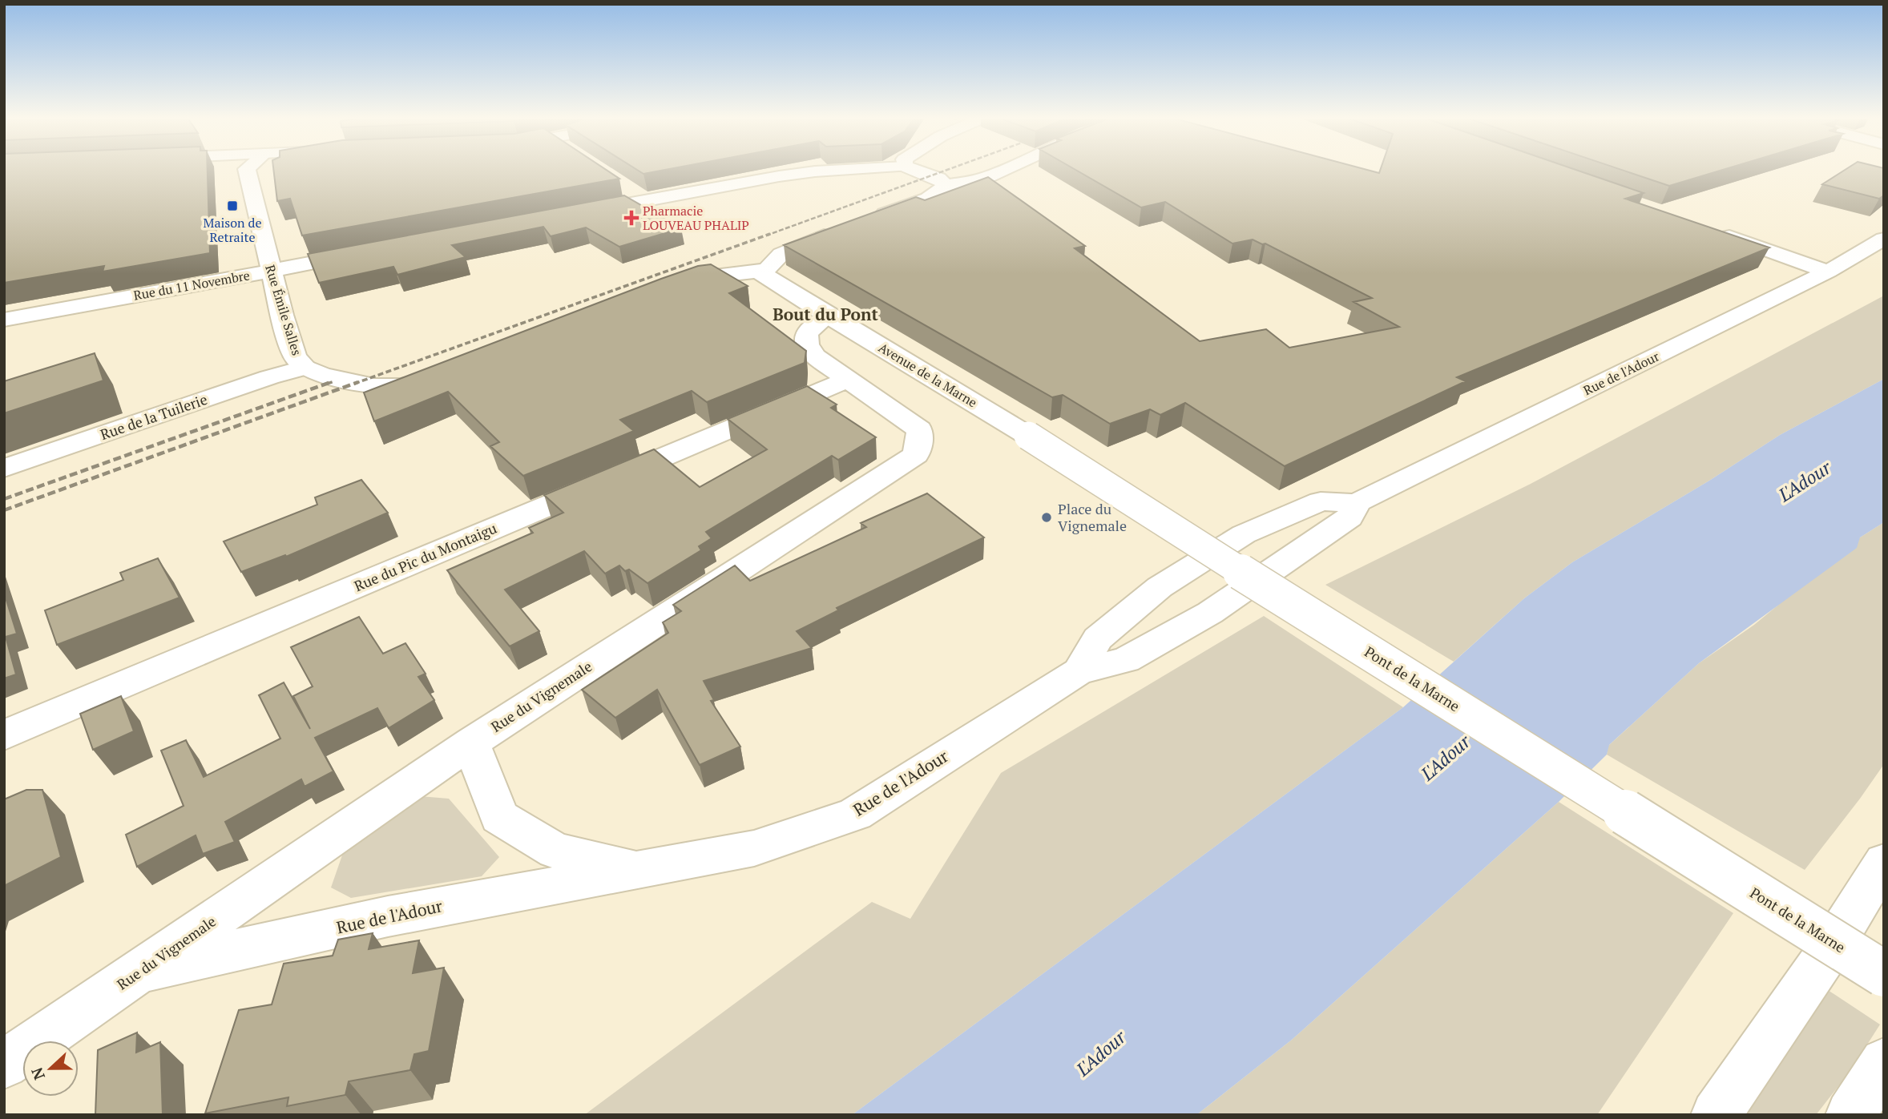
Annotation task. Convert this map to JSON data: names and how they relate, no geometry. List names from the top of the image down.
{
  "streets": {
    "street": [
      "Rue du 11 Novembre",
      "Rue Émile Salles",
      "Rue de l'Adour",
      "Avenue de la Marne",
      "Rue de la Tuilerie",
      "Rue du Pic du Montaigu",
      "Pont de la Marne",
      "Rue du Vignemale"
    ]
  },
  "crossings": [
    ["Rue du 11 Novembre", "Rue Émile Salles"],
    ["Rue Émile Salles", "Rue de la Tuilerie"],
    ["Rue de l'Adour", "Rue du Vignemale"],
    ["Avenue de la Marne", "Pont de la Marne"],
    ["Avenue de la Marne", "Rue du Vignemale"],
    ["Rue du Pic du Montaigu", "Rue du Vignemale"]
  ],
  "districts": ["Bout du Pont"],
  "water": ["L'Adour"],
  "places": {
    "transit": ["Maison de Retraite"],
    "health": ["Pharmacie LOUVEAU PHALIP"],
    "other": ["Place du Vignemale"]
  },
  "north": "left"
}
